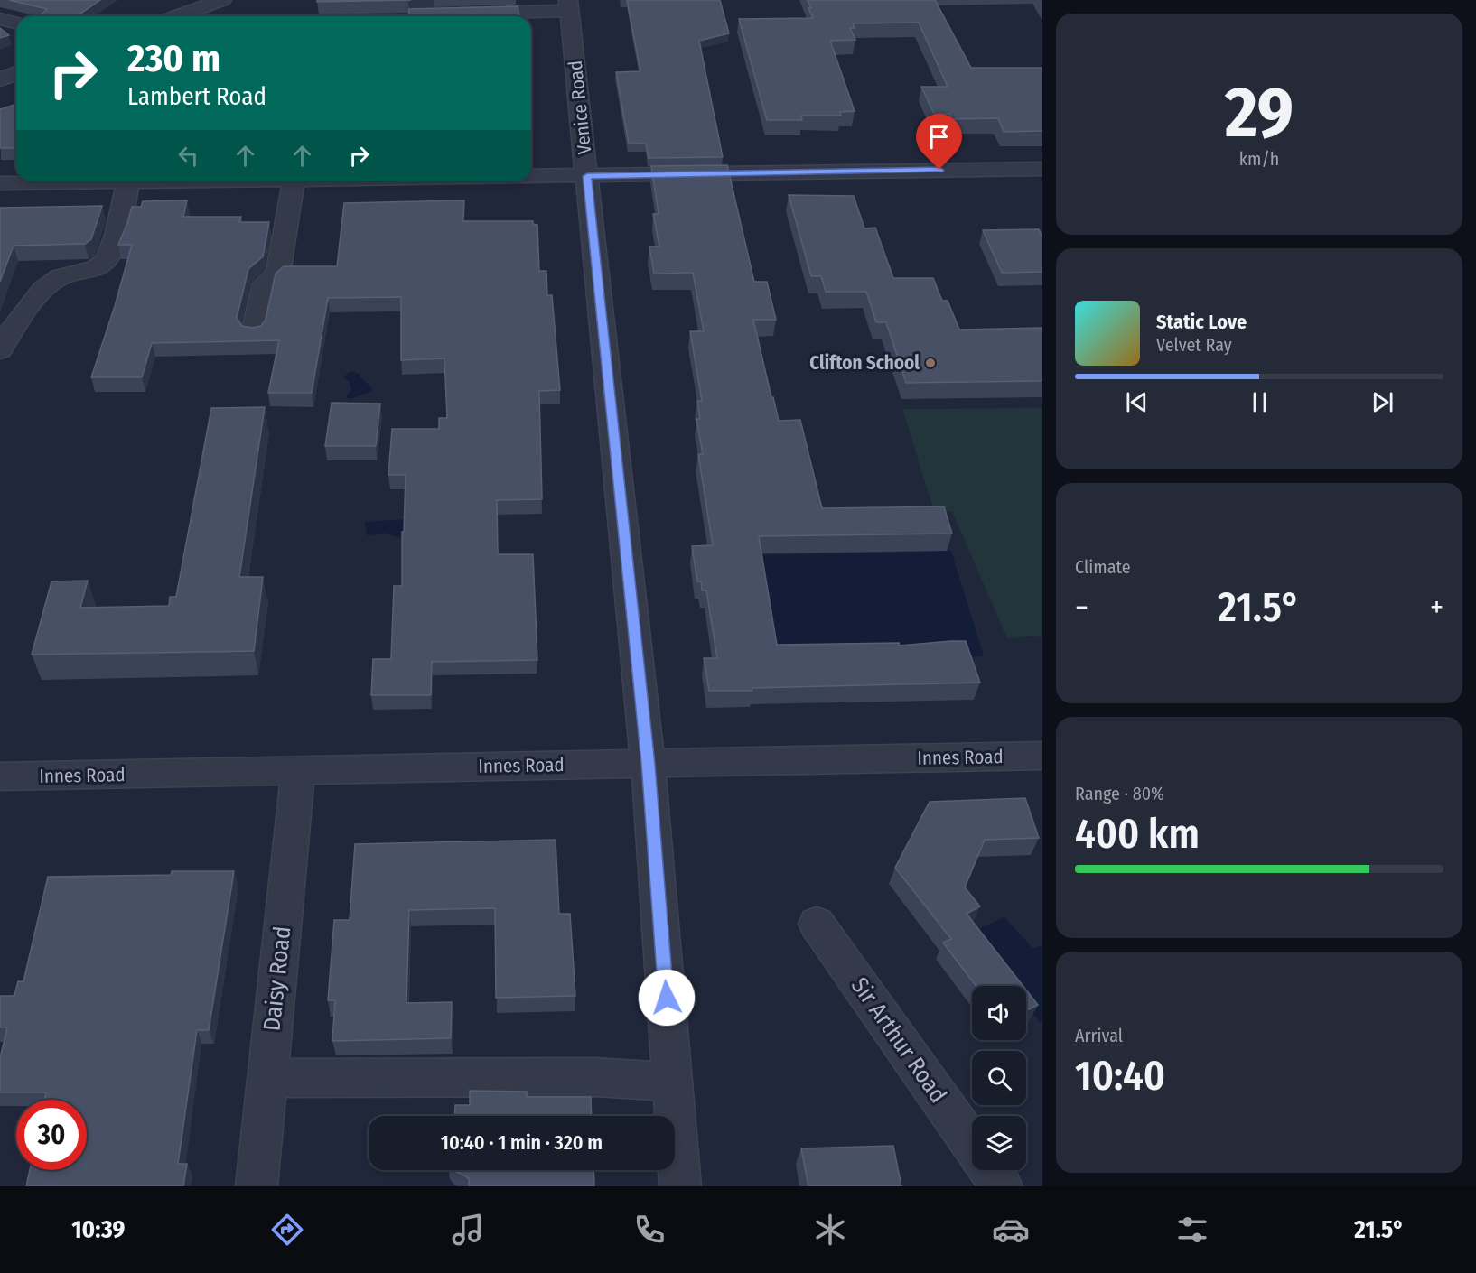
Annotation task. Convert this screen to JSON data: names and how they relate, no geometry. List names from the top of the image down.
{
  "streets": {
    "street": [
      "Venice Road",
      "Innes Road",
      "Daisy Road",
      "Sir Arthur Road"
    ]
  },
  "crossings": [
    ["Venice Road", "Innes Road"],
    ["Innes Road", "Daisy Road"]
  ],
  "places": ["Clifton School"],
  "page": {
    "tile": [
      ["29", "km/h"],
      "Climate",
      ["Range · 80%", "400 km"],
      ["Arrival", "10:40"]
    ],
    "turn": ["230 m", "Lambert Road"],
    "song": ["Static Love", "Velvet Ray"],
    "heat": ["−", "21.5°", "+"],
    "limit": "30",
    "trip": "10:40 · 1 min · 320 m",
    "tabs": ["10:39", "21.5°"]
  }
}
